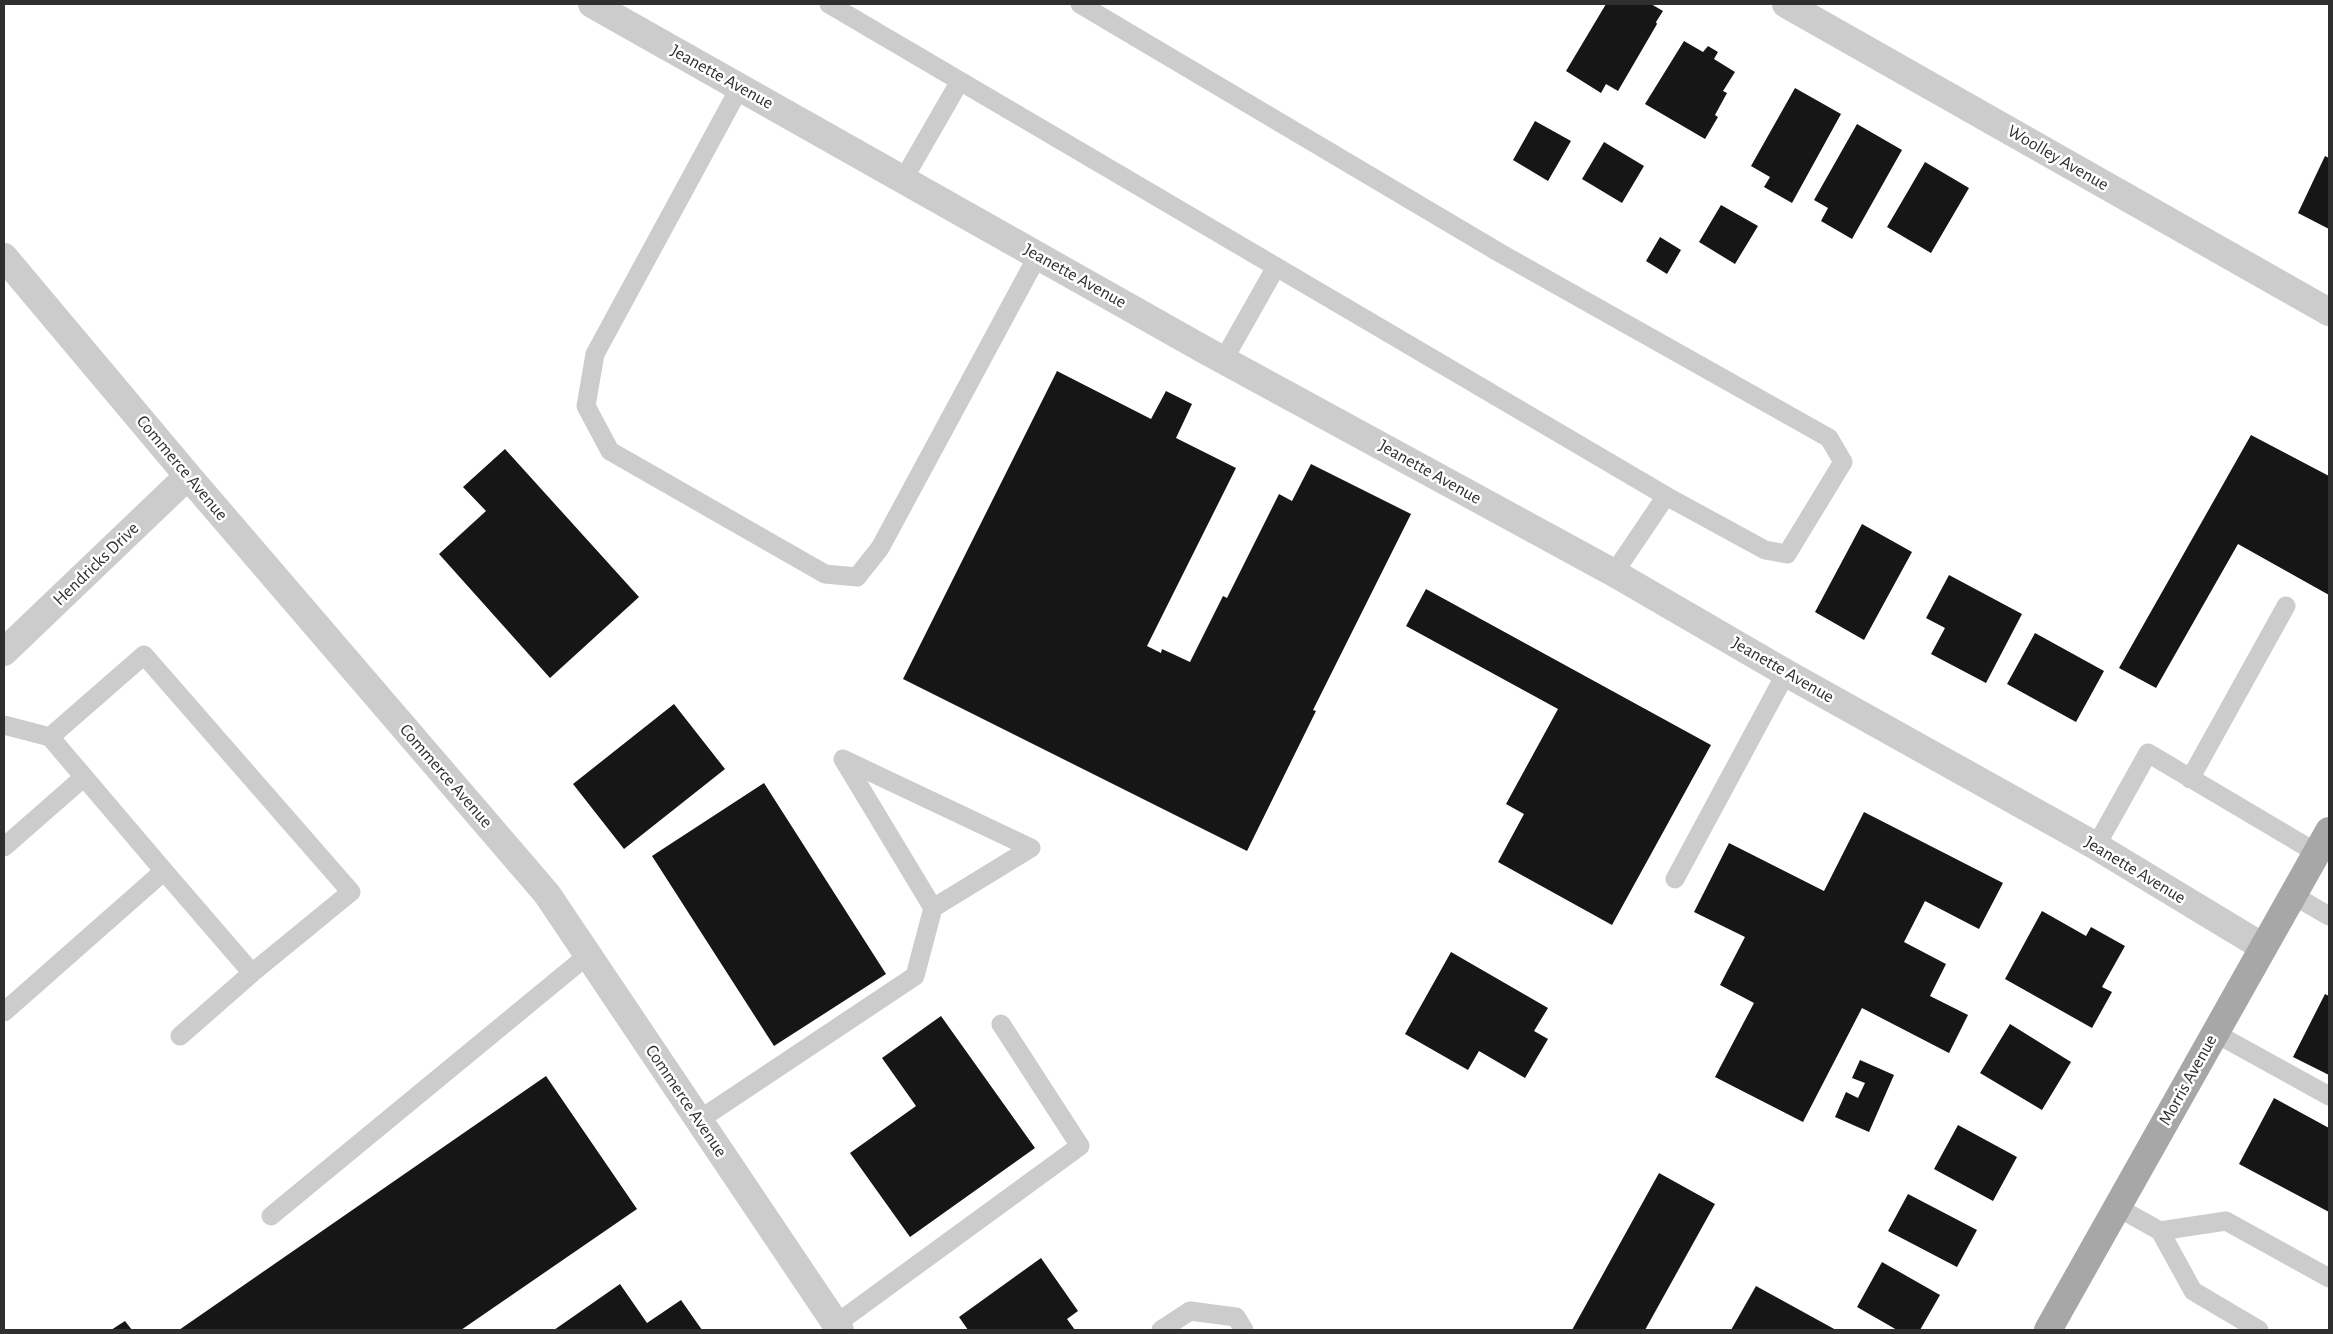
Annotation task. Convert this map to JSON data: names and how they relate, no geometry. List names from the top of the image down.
{
  "streets": {
    "main road": ["Morris Avenue"],
    "street": [
      "Jeanette Avenue",
      "Woolley Avenue",
      "Commerce Avenue",
      "Hendricks Drive"
    ]
  },
  "crossings": [
    ["Jeanette Avenue", "Morris Avenue"],
    ["Commerce Avenue", "Hendricks Drive"]
  ]
}
